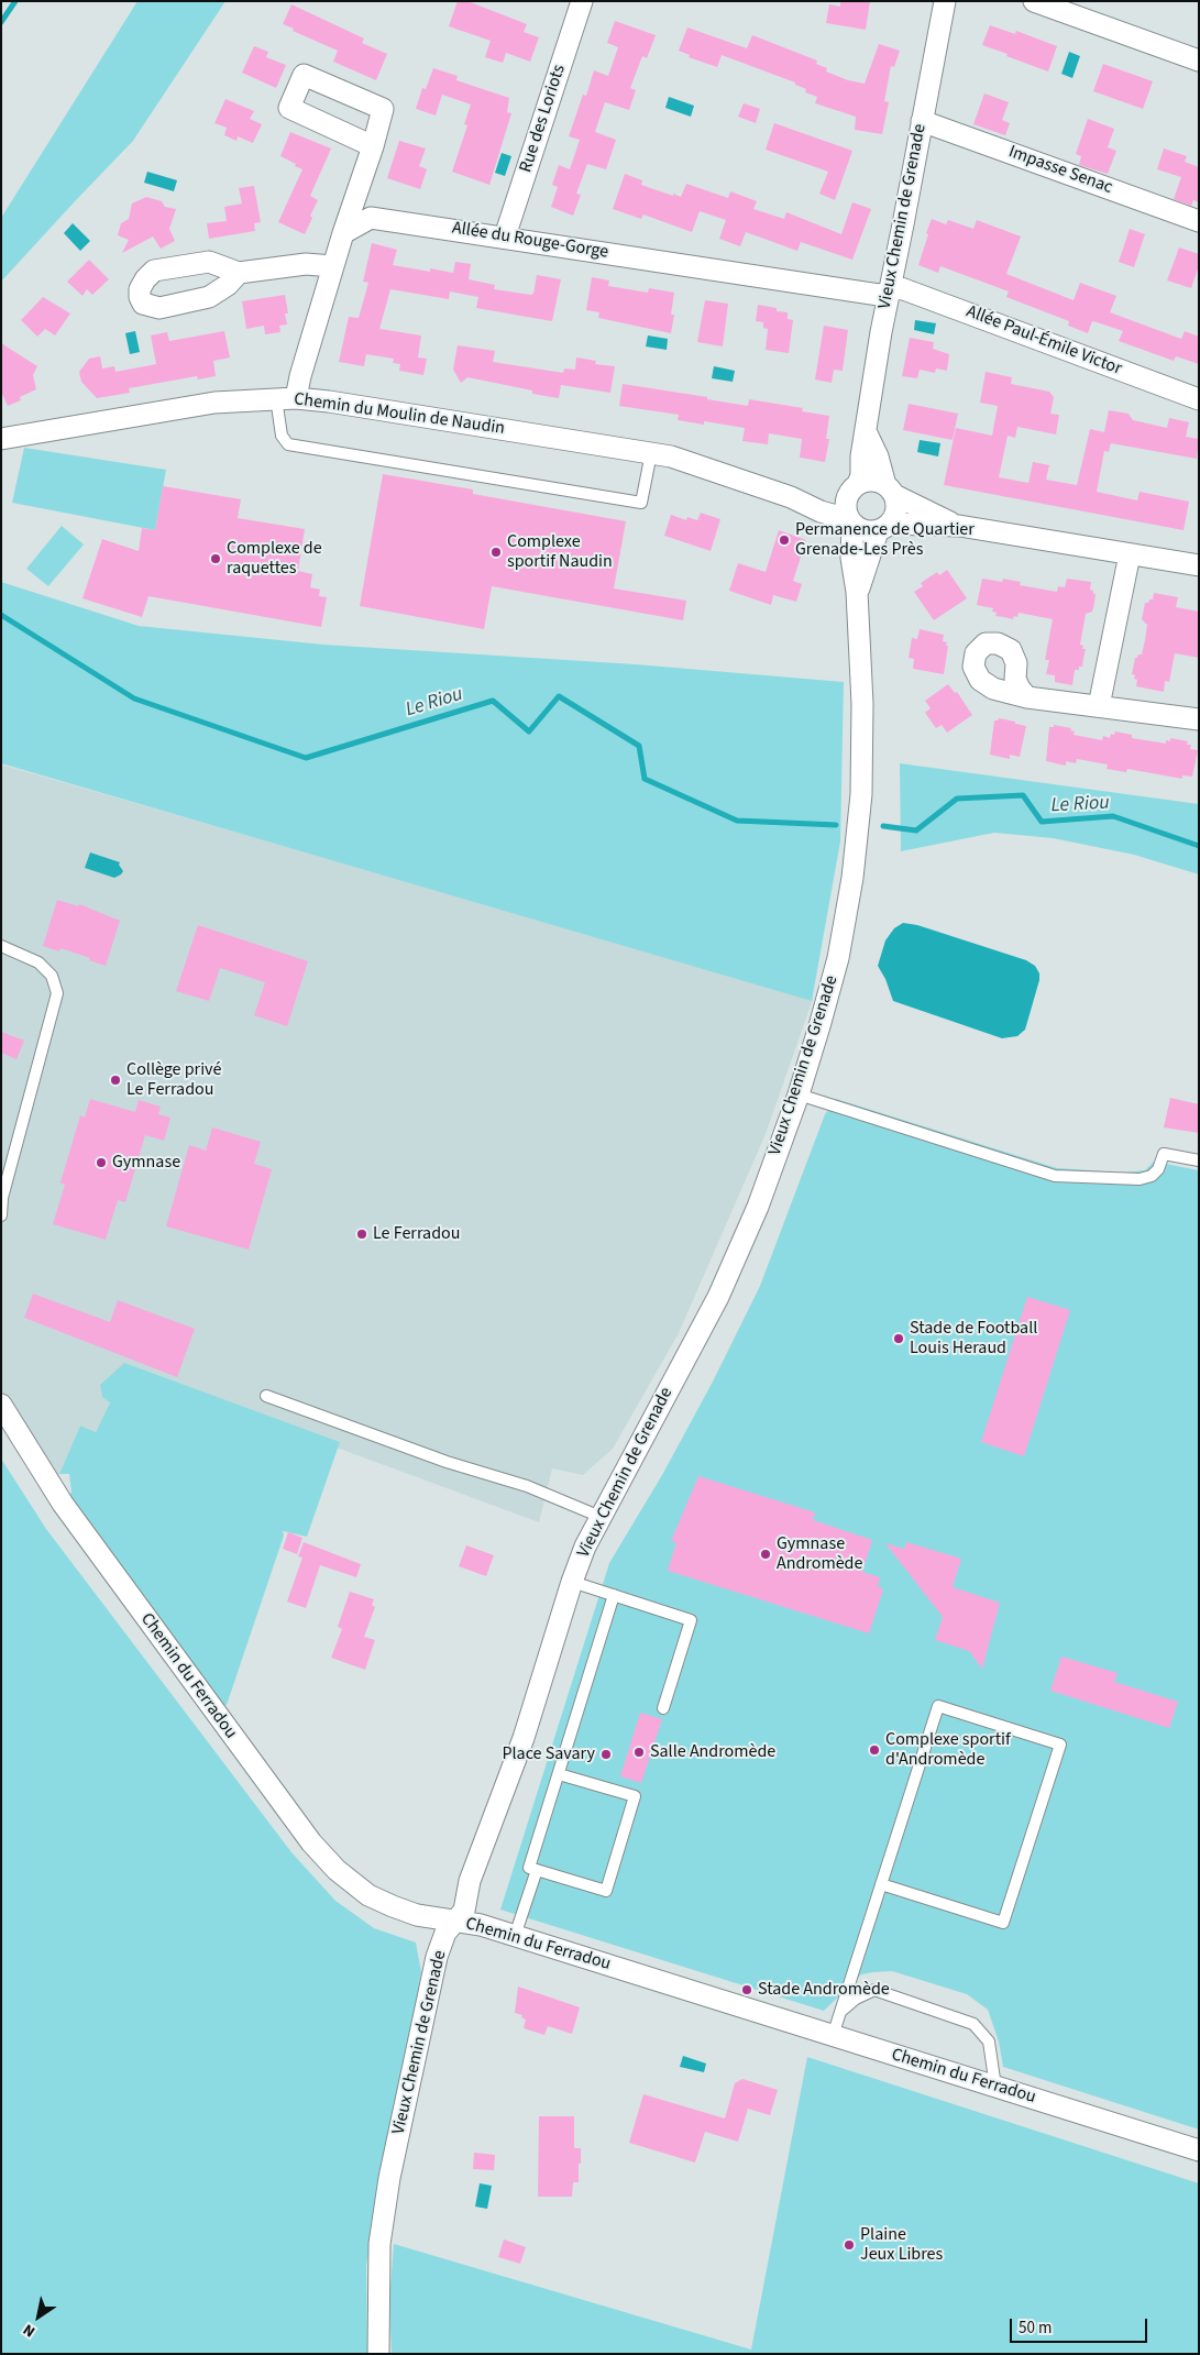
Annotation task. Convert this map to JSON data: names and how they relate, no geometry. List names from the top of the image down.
{
  "streets": {
    "street": [
      "Rue des Loriots",
      "Impasse Senac",
      "Vieux Chemin de Grenade",
      "Allée du Rouge-Gorge",
      "Allée Paul-Émile Victor",
      "Chemin du Moulin de Naudin",
      "Chemin du Ferradou"
    ]
  },
  "crossings": [
    ["Rue des Loriots", "Allée du Rouge-Gorge"],
    ["Impasse Senac", "Vieux Chemin de Grenade"],
    ["Vieux Chemin de Grenade", "Allée du Rouge-Gorge"],
    ["Vieux Chemin de Grenade", "Allée Paul-Émile Victor"],
    ["Vieux Chemin de Grenade", "Chemin du Moulin de Naudin"],
    ["Vieux Chemin de Grenade", "Chemin du Ferradou"],
    ["Allée du Rouge-Gorge", "Allée Paul-Émile Victor"]
  ],
  "water": ["Le Riou"],
  "places": [
    "Permanence de Quartier Grenade-Les Près",
    "Complexe sportif Naudin",
    "Complexe de raquettes",
    "Collège privé Le Ferradou",
    "Gymnase",
    "Le Ferradou",
    "Stade de Football Louis Heraud",
    "Gymnase Andromède",
    "Complexe sportif d'Andromède",
    "Salle Andromède",
    "Place Savary",
    "Stade Andromède",
    "Plaine Jeux Libres"
  ],
  "scale_bar": "50 m",
  "north": "bottom left"
}
